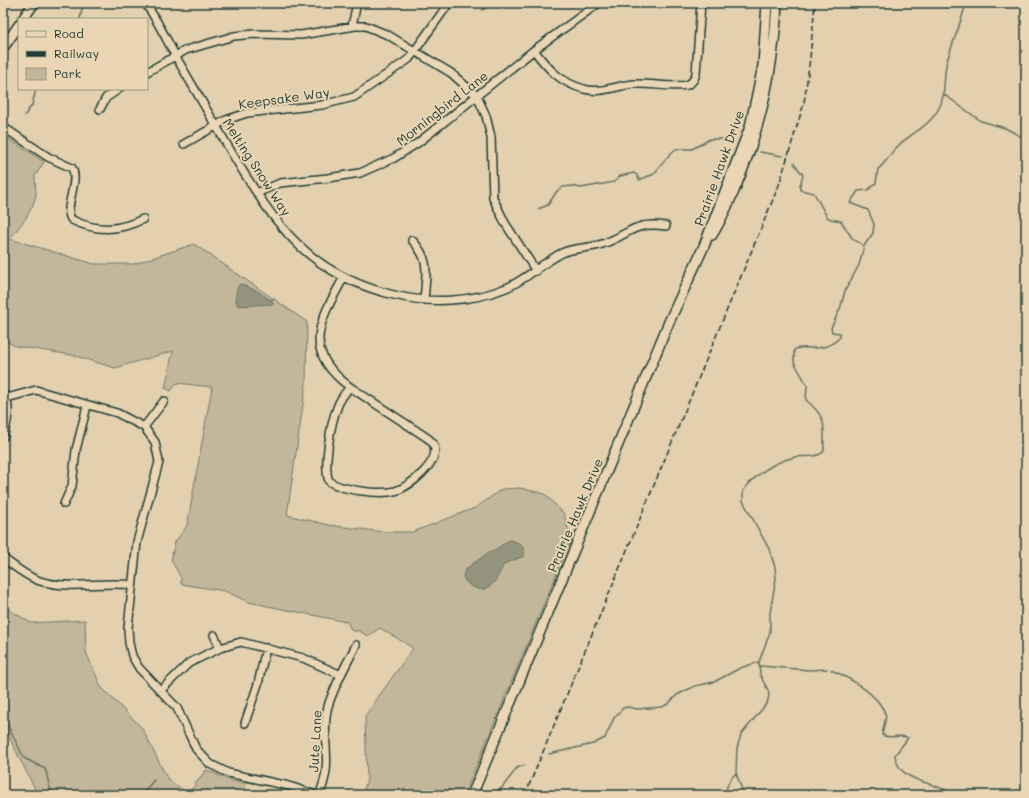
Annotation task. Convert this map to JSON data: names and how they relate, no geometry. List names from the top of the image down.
{
  "streets": {
    "street": [
      "Keepsake Way",
      "Morningbird Lane",
      "Melting Snow Way",
      "Prairie Hawk Drive",
      "Jute Lane"
    ]
  },
  "crossings": [
    ["Keepsake Way", "Melting Snow Way"],
    ["Morningbird Lane", "Melting Snow Way"]
  ],
  "legend": ["Road", "Railway", "Park"]
}
